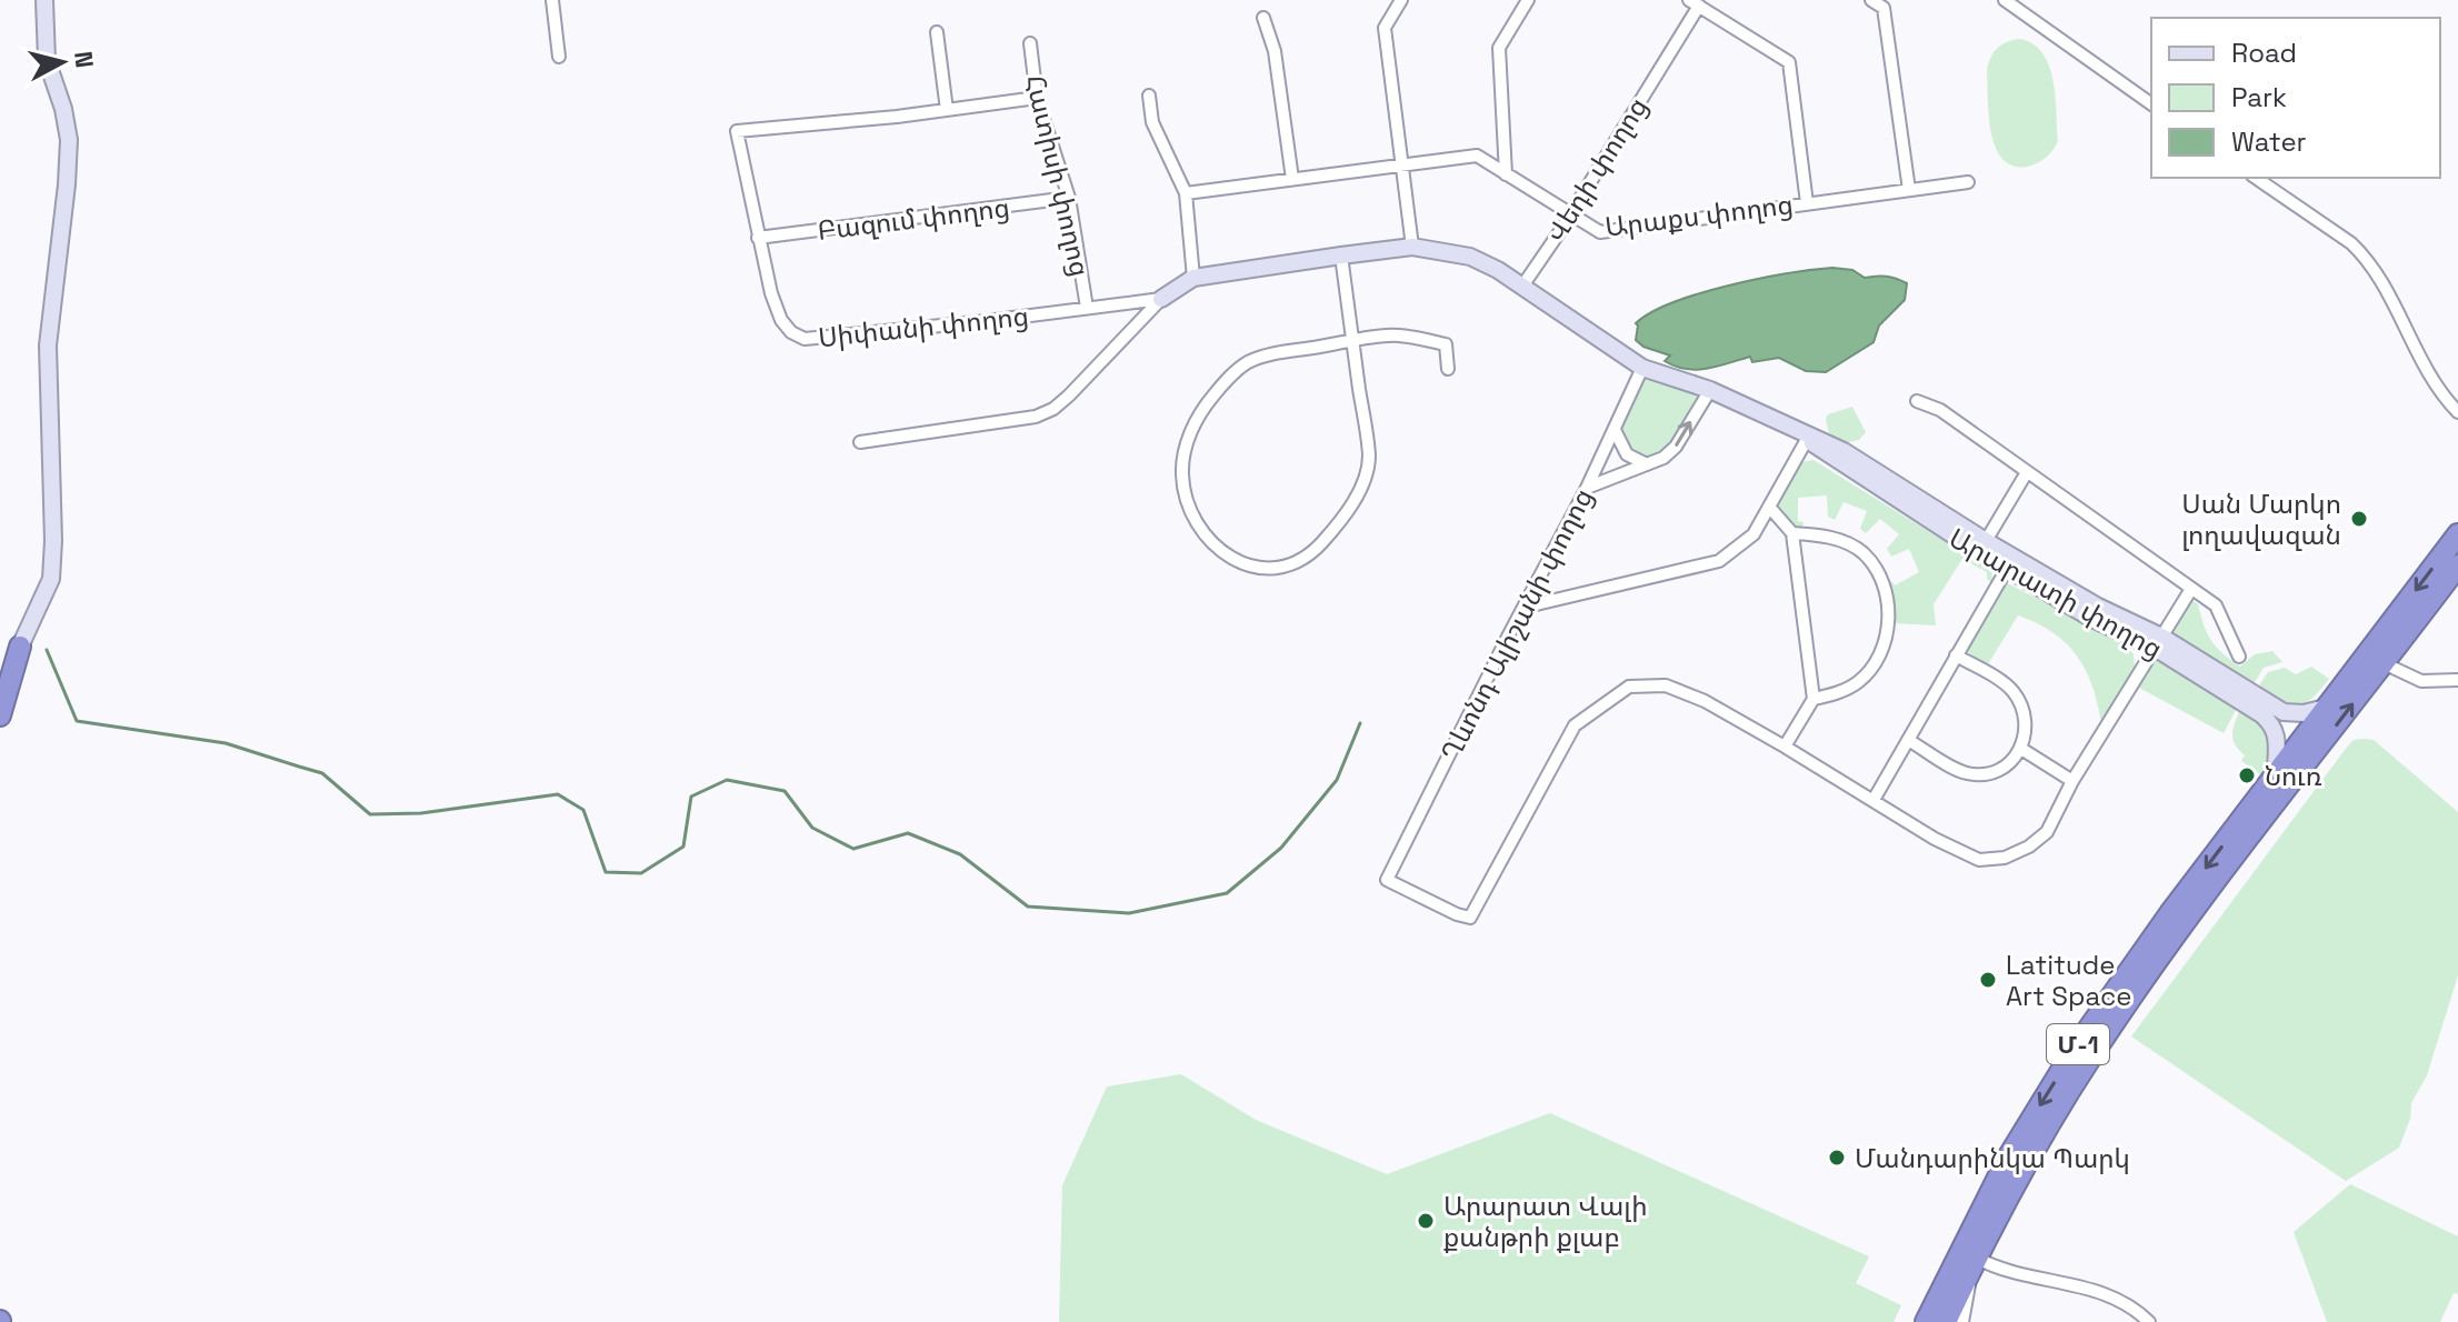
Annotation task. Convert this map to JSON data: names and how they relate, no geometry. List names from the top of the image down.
{
  "streets": {
    "highway": ["Մ-1"],
    "street": [
      "Վեդի փողոց",
      "Հատիսի փողոց",
      "Արաքս փողոց",
      "Բազում փողոց",
      "Սիփանի փողոց",
      "Արարատի փողոց",
      "Ղևոնդ Ալիշանի փողոց"
    ]
  },
  "crossings": [
    ["Վեդի փողոց", "Արաքս փողոց"],
    ["Վեդի փողոց", "Արարատի փողոց"],
    ["Հատիսի փողոց", "Բազում փողոց"],
    ["Հատիսի փողոց", "Սիփանի փողոց"],
    ["Բազում փողոց", "Սիփանի փողոց"],
    ["Սիփանի փողոց", "Արարատի փողոց"],
    ["Արարատի փողոց", "Ղևոնդ Ալիշանի փողոց"],
    ["Արարատի փողոց", "Մ-1"]
  ],
  "places": [
    "Սան Մարկո լողավազան",
    "Նուռ",
    "Latitude Art Space",
    "Մանդարինկա Պարկ",
    "Արարատ Վալի քանթրի քլաբ"
  ],
  "legend": ["Road", "Park", "Water"],
  "north": "right"
}
